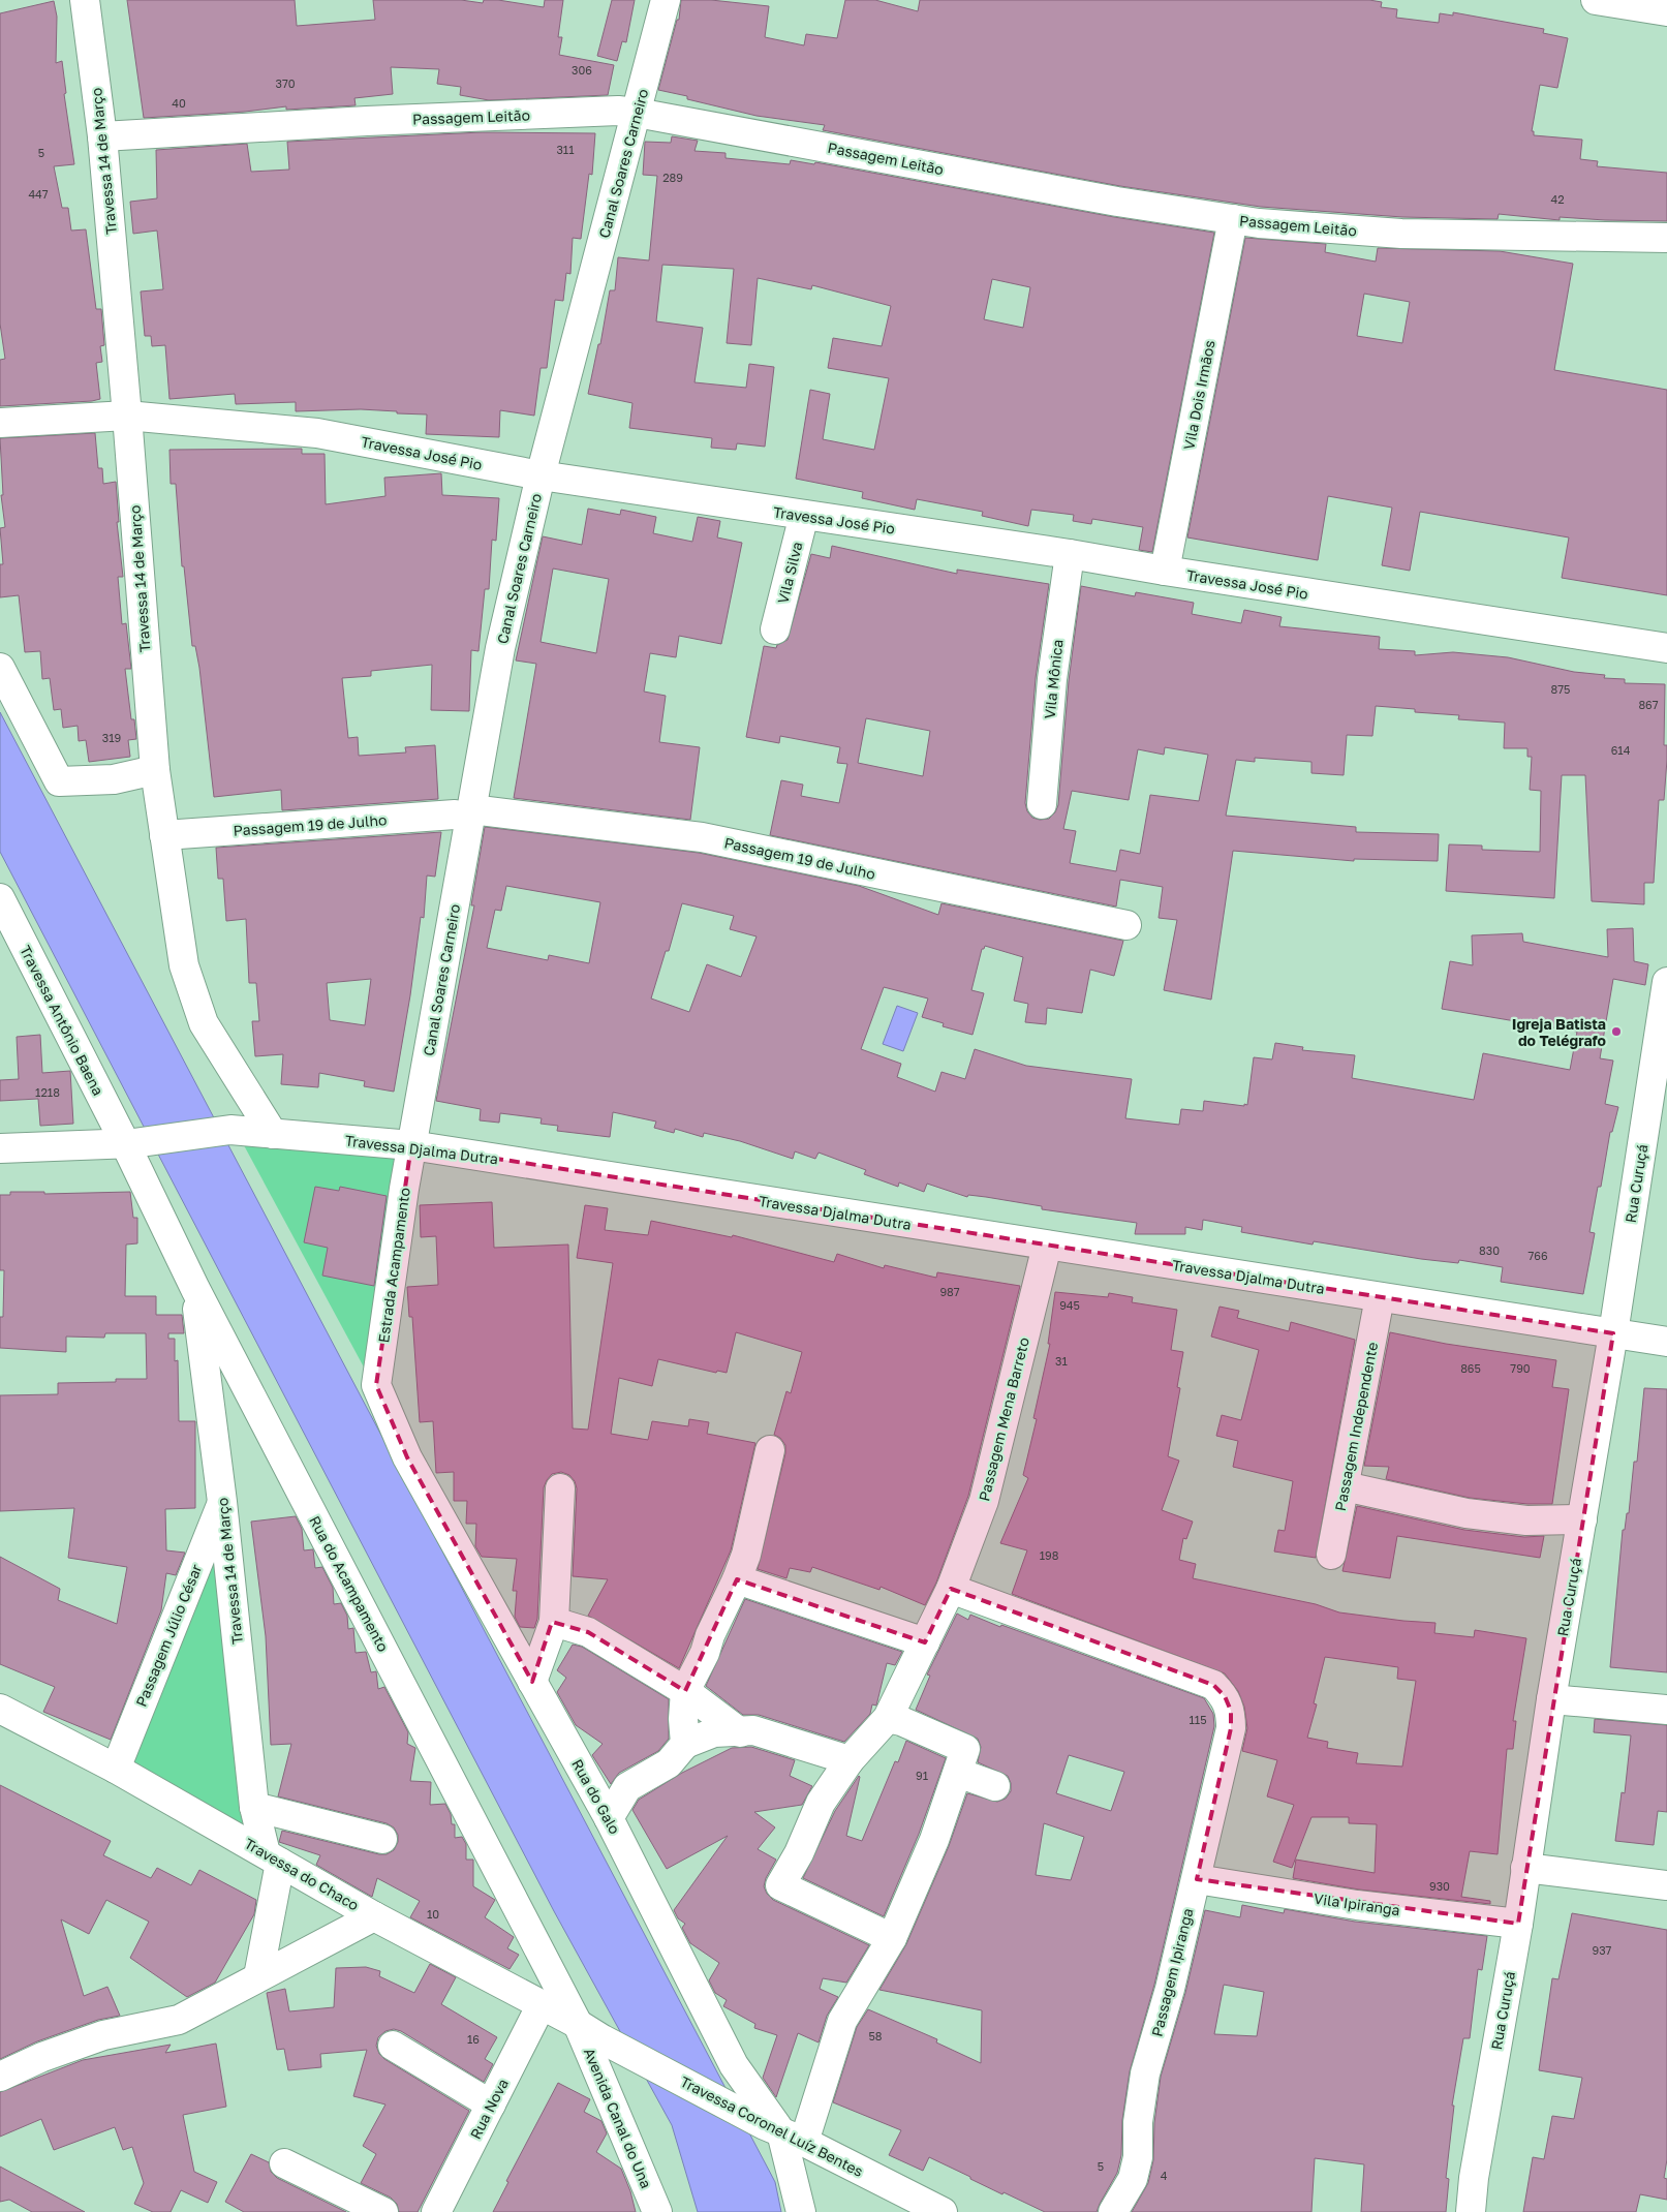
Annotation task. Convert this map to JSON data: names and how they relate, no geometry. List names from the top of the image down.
{
  "streets": {
    "street": [
      "Passagem Leitão",
      "Travessa 14 de Março",
      "Canal Soares Carneiro",
      "Vila Dois Irmãos",
      "Travessa José Pio",
      "Vila Silva",
      "Vila Mônica",
      "Passagem 19 de Julho",
      "Travessa Antônio Baena",
      "Travessa Djalma Dutra",
      "Rua Curuçá",
      "Estrada Acampamento",
      "Passagem Mena Barreto",
      "Passagem Independente",
      "Rua do Acampamento",
      "Passagem Júlio César",
      "Rua do Galo",
      "Travessa do Chaco",
      "Vila Ipiranga",
      "Passagem Ipiranga",
      "Rua Nova",
      "Avenida Canal do Una",
      "Travessa Coronel Luíz Bentes"
    ]
  },
  "crossings": [
    ["Passagem Leitão", "Travessa 14 de Março"],
    ["Passagem Leitão", "Canal Soares Carneiro"],
    ["Passagem Leitão", "Vila Dois Irmãos"],
    ["Travessa 14 de Março", "Travessa José Pio"],
    ["Travessa 14 de Março", "Passagem 19 de Julho"],
    ["Travessa 14 de Março", "Travessa Djalma Dutra"],
    ["Travessa 14 de Março", "Rua do Acampamento"],
    ["Travessa 14 de Março", "Passagem Júlio César"],
    ["Travessa 14 de Março", "Travessa do Chaco"],
    ["Canal Soares Carneiro", "Travessa José Pio"],
    ["Canal Soares Carneiro", "Passagem 19 de Julho"],
    ["Canal Soares Carneiro", "Travessa Djalma Dutra"],
    ["Canal Soares Carneiro", "Estrada Acampamento"],
    ["Vila Dois Irmãos", "Travessa José Pio"],
    ["Travessa José Pio", "Vila Silva"],
    ["Travessa José Pio", "Vila Mônica"],
    ["Travessa Antônio Baena", "Travessa Djalma Dutra"],
    ["Travessa Antônio Baena", "Rua do Acampamento"],
    ["Travessa Djalma Dutra", "Rua Curuçá"],
    ["Travessa Djalma Dutra", "Estrada Acampamento"],
    ["Travessa Djalma Dutra", "Passagem Mena Barreto"],
    ["Travessa Djalma Dutra", "Passagem Independente"],
    ["Travessa Djalma Dutra", "Rua do Acampamento"],
    ["Rua Curuçá", "Vila Ipiranga"],
    ["Estrada Acampamento", "Rua do Galo"],
    ["Passagem Mena Barreto", "Passagem Ipiranga"],
    ["Rua do Acampamento", "Travessa do Chaco"],
    ["Rua do Acampamento", "Avenida Canal do Una"],
    ["Passagem Júlio César", "Travessa do Chaco"],
    ["Rua do Galo", "Travessa Coronel Luíz Bentes"],
    ["Travessa do Chaco", "Rua Nova"],
    ["Travessa do Chaco", "Avenida Canal do Una"],
    ["Travessa do Chaco", "Travessa Coronel Luíz Bentes"],
    ["Vila Ipiranga", "Passagem Ipiranga"]
  ],
  "places": ["Igreja Batista do Telégrafo"],
  "house_numbers": [
    "306",
    "370",
    "40",
    "311",
    "5",
    "289",
    "447",
    "42",
    "875",
    "867",
    "319",
    "614",
    "1218",
    "830",
    "766",
    "987",
    "945",
    "31",
    "865",
    "790",
    "198",
    "115",
    "91",
    "930",
    "10",
    "937",
    "58",
    "16",
    "5",
    "4"
  ]
}
